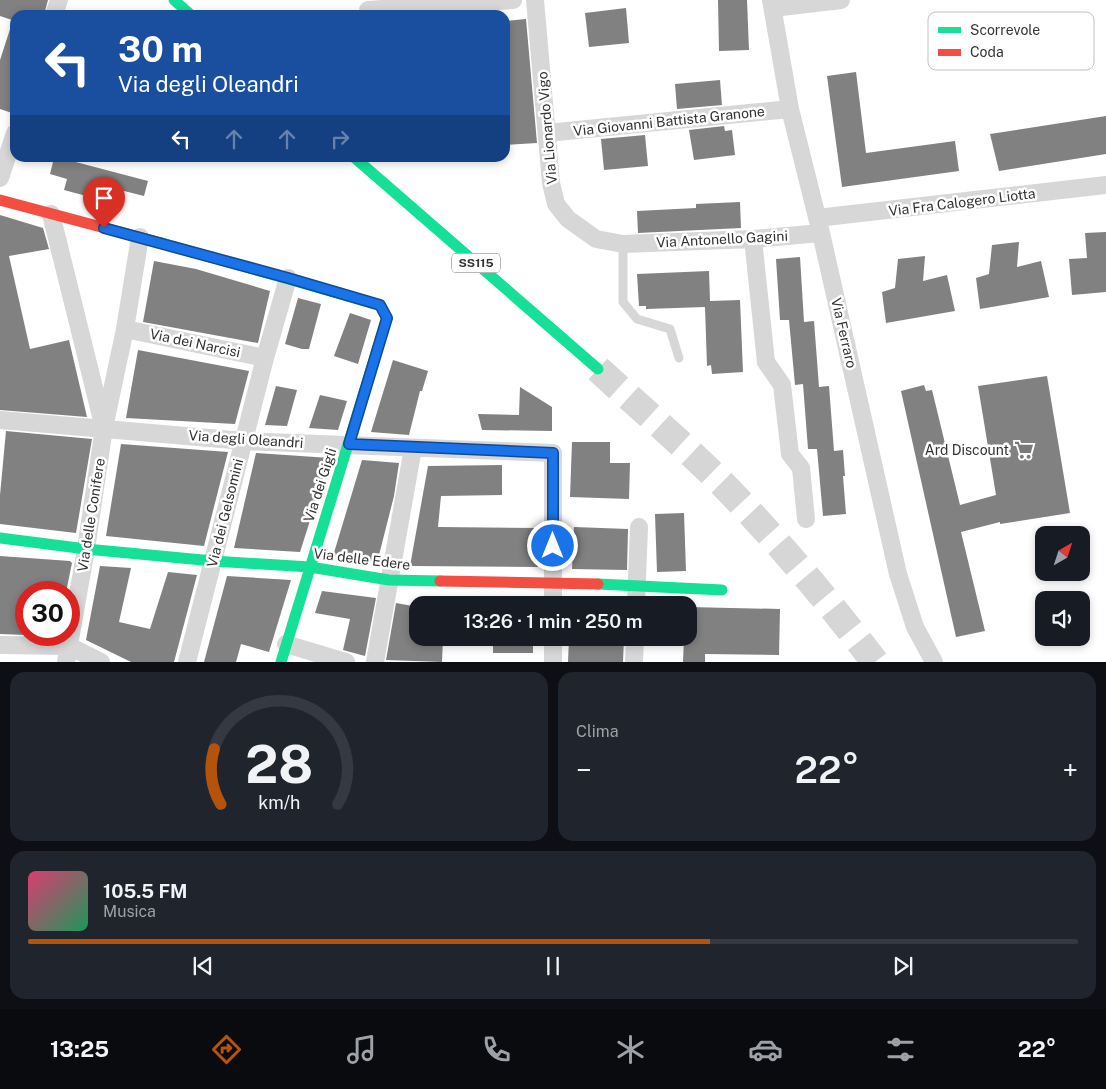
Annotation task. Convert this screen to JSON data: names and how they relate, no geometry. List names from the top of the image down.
{
  "streets": {
    "street": [
      "Via Giovanni Battista Granone",
      "Via Lionardo Vigo",
      "Via Fra Calogero Liotta",
      "Via Antonello Gagini",
      "SS115",
      "Via Ferraro",
      "Via dei Narcisi",
      "Via degli Oleandri",
      "Via dei Gigli",
      "Via dei Gelsomini",
      "Via delle Conifere",
      "Via delle Edere"
    ]
  },
  "crossings": [
    ["Via Giovanni Battista Granone", "Via Lionardo Vigo"],
    ["Via Giovanni Battista Granone", "Via Ferraro"],
    ["Via Lionardo Vigo", "Via Antonello Gagini"],
    ["Via Fra Calogero Liotta", "Via Antonello Gagini"],
    ["Via Fra Calogero Liotta", "Via Ferraro"],
    ["Via Antonello Gagini", "Via Ferraro"],
    ["Via dei Narcisi", "Via dei Gelsomini"],
    ["Via dei Narcisi", "Via delle Conifere"],
    ["Via degli Oleandri", "Via dei Gigli"],
    ["Via degli Oleandri", "Via dei Gelsomini"],
    ["Via degli Oleandri", "Via delle Conifere"],
    ["Via degli Oleandri", "Via delle Edere"],
    ["Via dei Gigli", "Via dei Gelsomini"],
    ["Via dei Gigli", "Via delle Edere"],
    ["Via dei Gelsomini", "Via delle Edere"],
    ["Via delle Conifere", "Via delle Edere"]
  ],
  "places": {
    "supermarket": ["Ard Discount"]
  },
  "legend": ["Scorrevole", "Coda"],
  "north": "top right",
  "page": {
    "turn": ["30 m", "Via degli Oleandri"],
    "limit": "30",
    "trip": "13:26 · 1 min · 250 m",
    "tile": "Clima",
    "heat": ["−", "22°", "+"],
    "song": ["105.5 FM", "Musica"],
    "tabs": ["13:25", "22°"],
    "gauge": ["28", "km/h"]
  }
}
